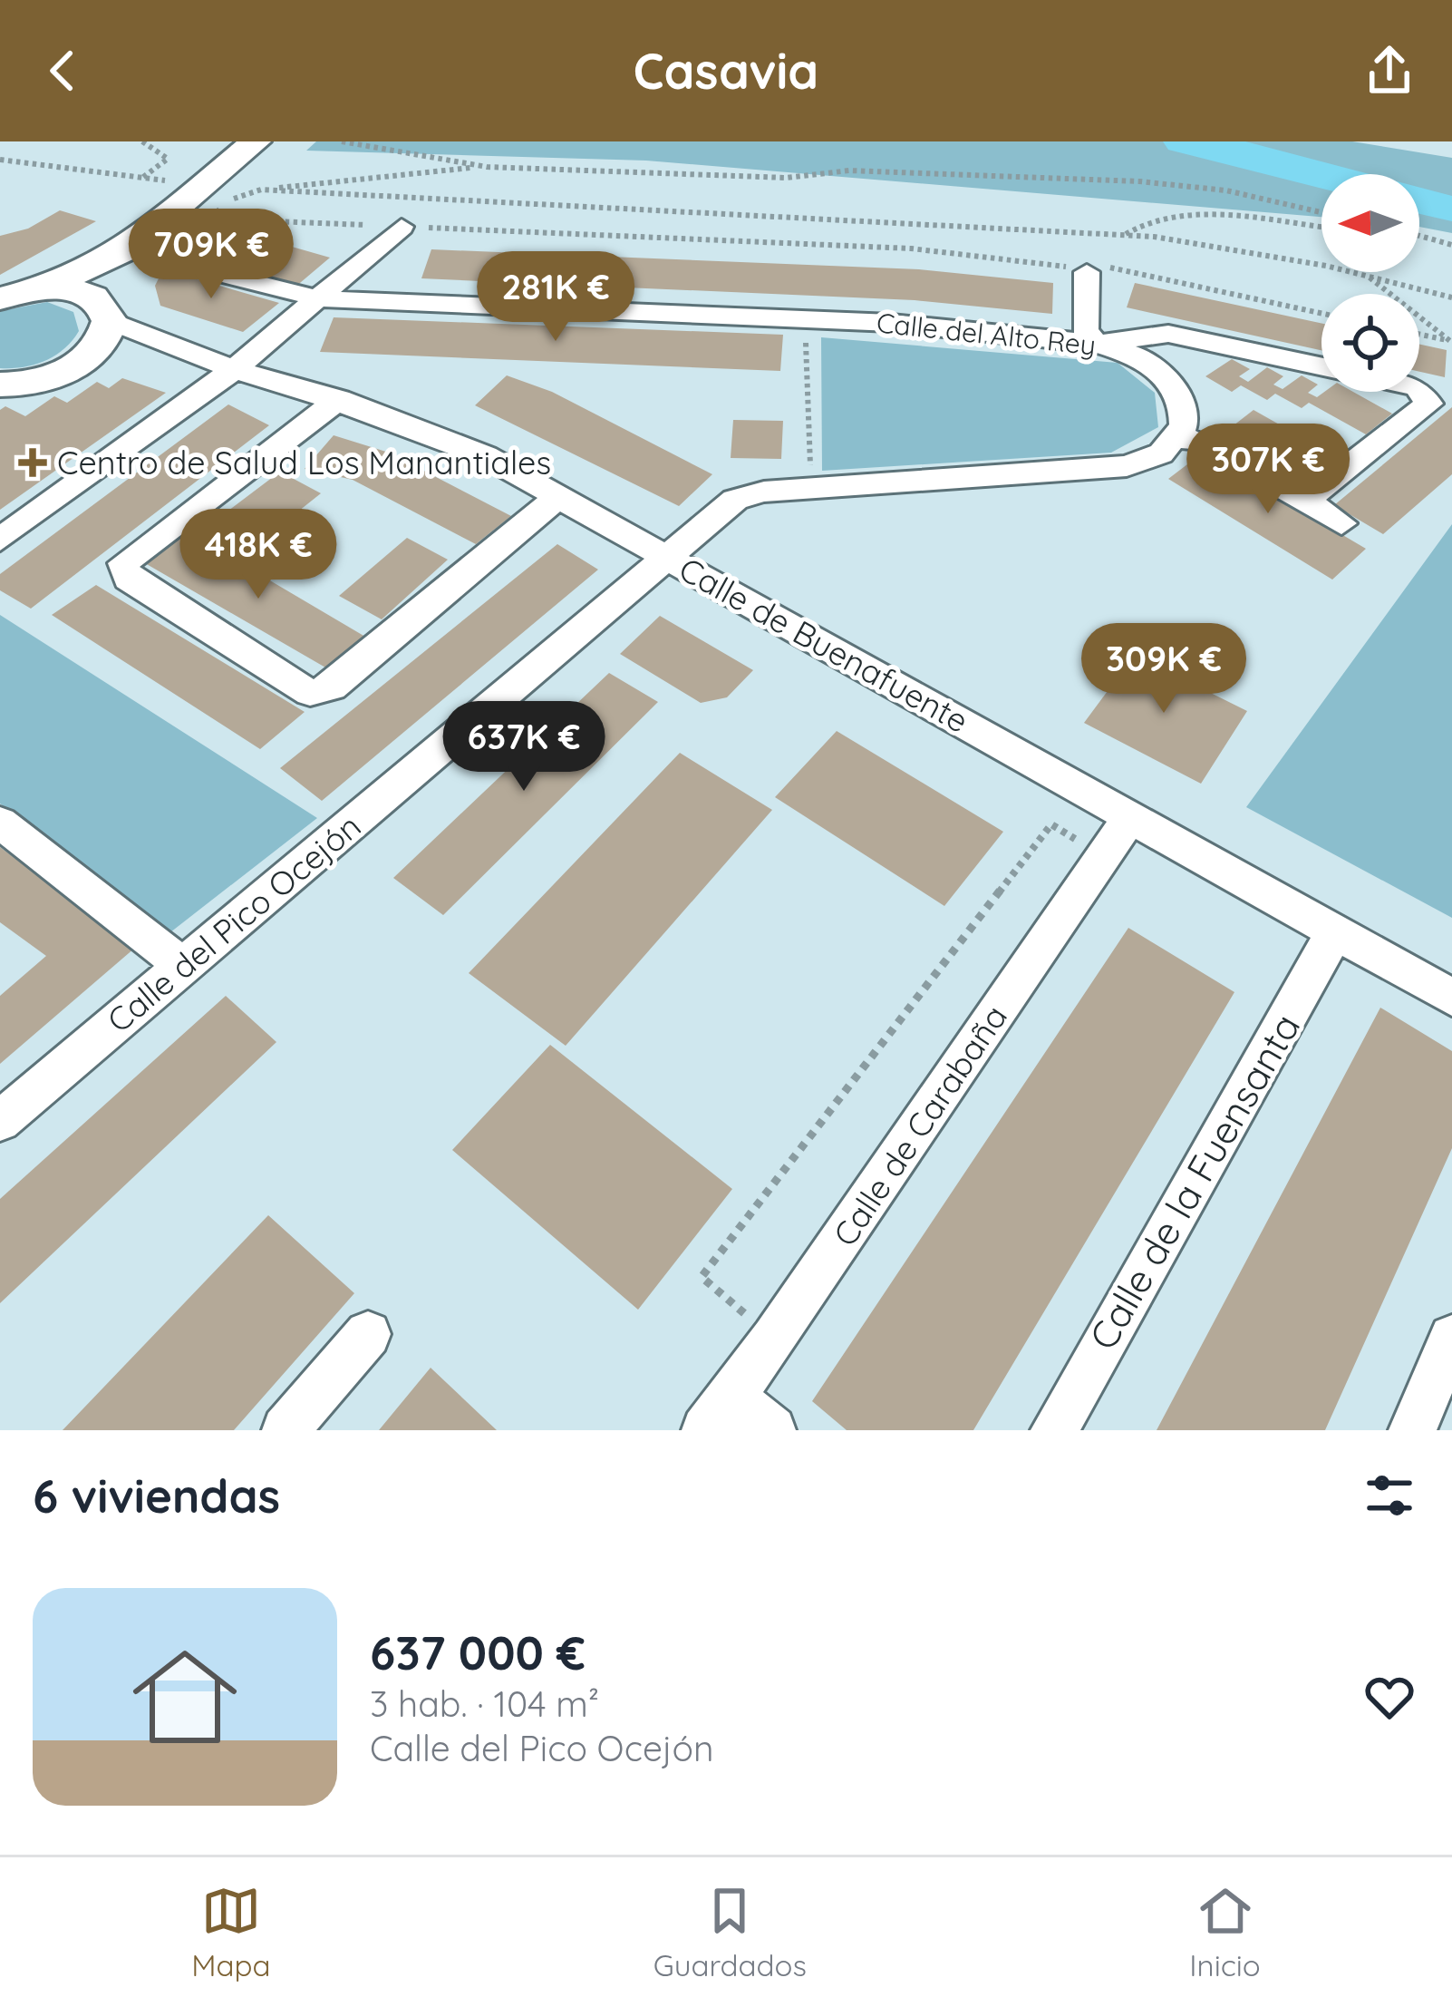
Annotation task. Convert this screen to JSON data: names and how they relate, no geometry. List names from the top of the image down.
{
  "streets": {
    "street": [
      "Calle del Alto Rey",
      "Calle de Buenafuente",
      "Calle del Pico Ocejón",
      "Calle de Carabaña",
      "Calle de la Fuensanta"
    ]
  },
  "crossings": [
    ["Calle de Buenafuente", "Calle del Pico Ocejón"],
    ["Calle de Buenafuente", "Calle de Carabaña"],
    ["Calle de Buenafuente", "Calle de la Fuensanta"]
  ],
  "places": {
    "health": ["Centro de Salud Los Manantiales"]
  },
  "north": "left",
  "page": {
    "header": "Casavia",
    "price": [
      "709K €",
      "281K €",
      "307K €",
      "418K €",
      "309K €",
      "637K €"
    ],
    "heading": "6 viviendas",
    "list": [
      {
        "name": "637 000 €",
        "note": "3 hab. · 104 m² · Calle del Pico Ocejón"
      }
    ],
    "tabs": ["Mapa", "Guardados", "Inicio"]
  }
}
